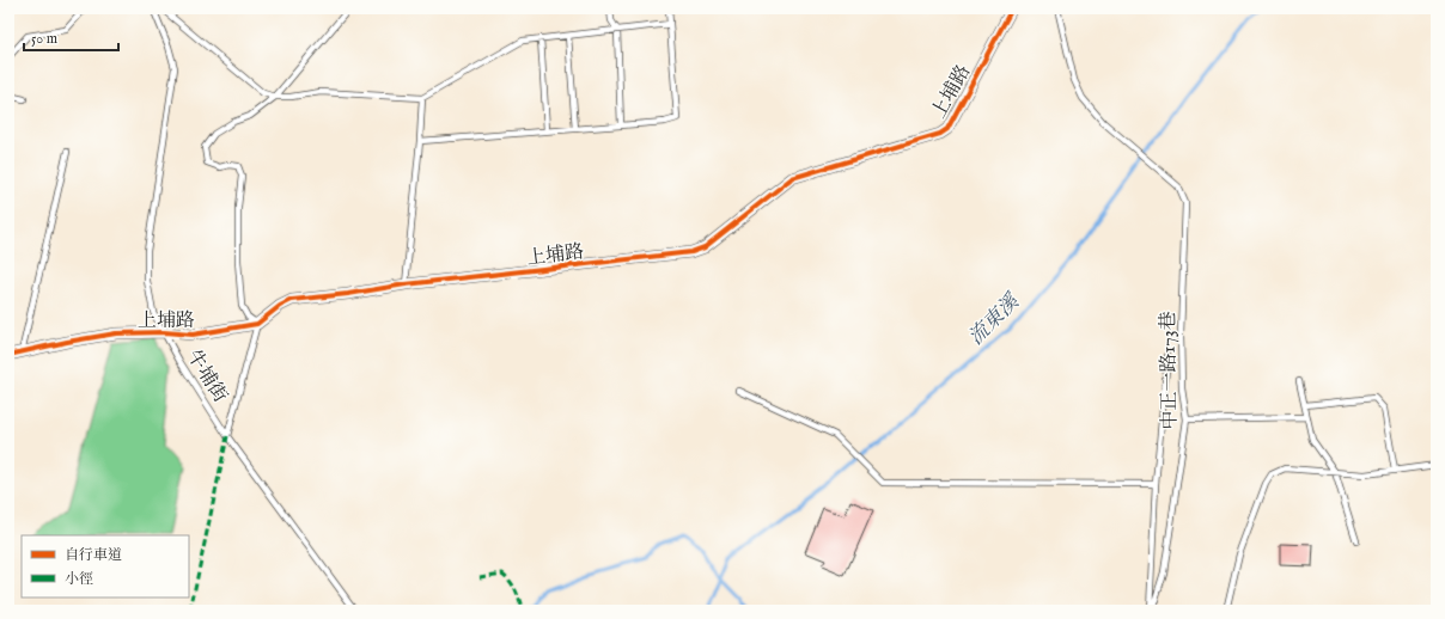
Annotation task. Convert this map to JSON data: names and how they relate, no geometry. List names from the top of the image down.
{
  "streets": {
    "street": ["上埔路"],
    "lane": ["中正一路173巷", "牛埔街"]
  },
  "crossings": [
    ["上埔路", "牛埔街"]
  ],
  "water": ["流東溪"],
  "legend": ["自行車道", "小徑"],
  "scale_bar": "50 m"
}
